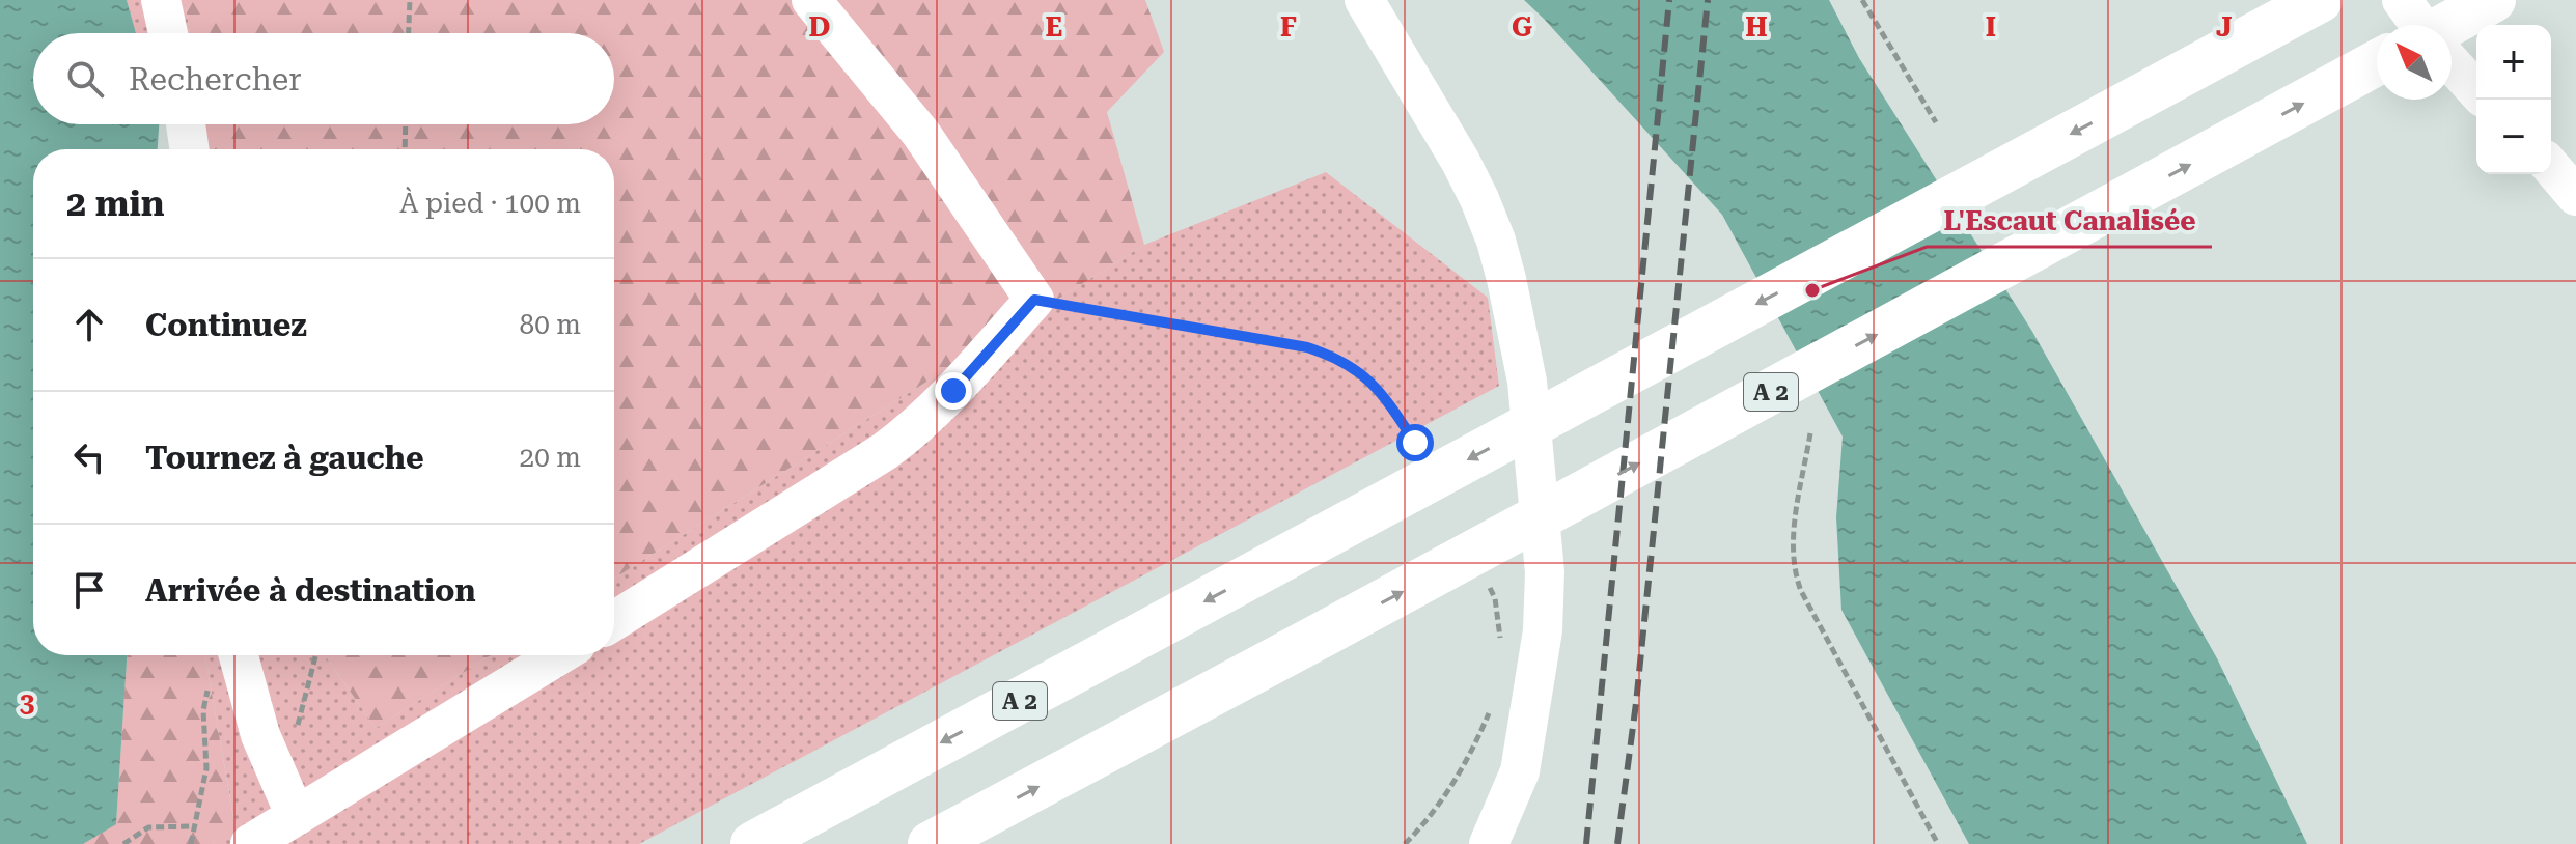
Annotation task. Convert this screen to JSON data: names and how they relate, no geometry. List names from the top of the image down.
{
  "streets": {
    "highway": ["A 2"]
  },
  "places": ["L'Escaut Canalisée"],
  "north": "top left",
  "page": {
    "map_buttons": ["+", "−"],
    "search": "Rechercher",
    "heading": ["2 min", "À pied · 100 m"],
    "list": [
      ["Continuez", "80 m"],
      ["Tournez à gauche", "20 m"],
      "Arrivée à destination"
    ]
  },
  "grid": {
    "columns": [
      "D",
      "E",
      "F",
      "G",
      "H",
      "I",
      "J"
    ],
    "rows": ["3"]
  }
}
